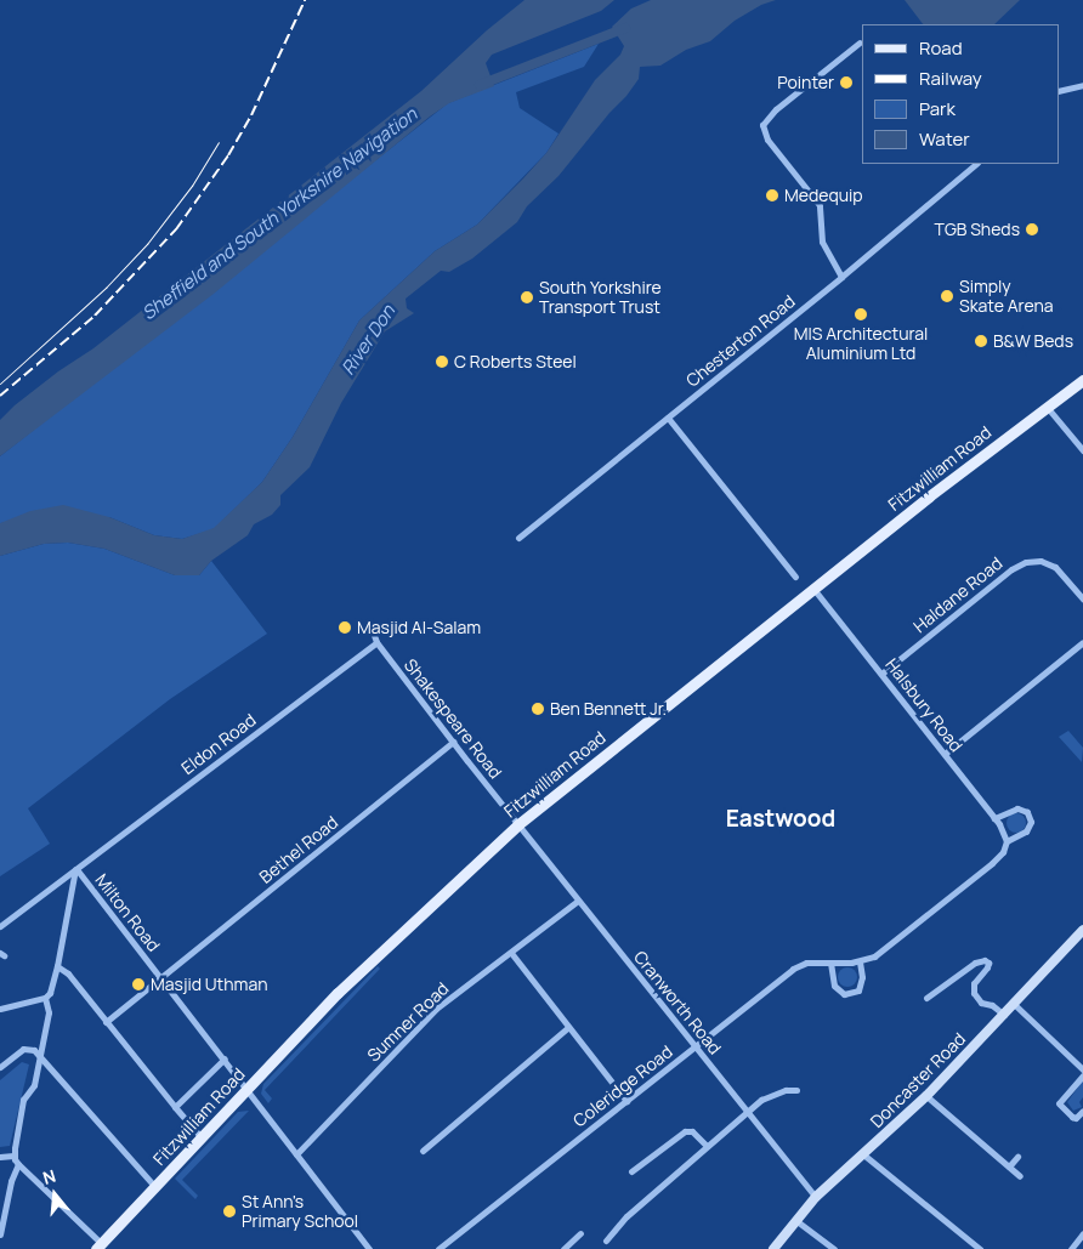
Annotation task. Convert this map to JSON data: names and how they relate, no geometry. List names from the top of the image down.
{
  "streets": {
    "main road": ["Fitzwilliam Road"],
    "street": [
      "Chesterton Road",
      "Haldane Road",
      "Halsbury Road",
      "Shakespeare Road",
      "Eldon Road",
      "Bethel Road",
      "Milton Road",
      "Cranworth Road",
      "Sumner Road",
      "Doncaster Road",
      "Coleridge Road"
    ]
  },
  "crossings": [
    ["Fitzwilliam Road", "Halsbury Road"],
    ["Fitzwilliam Road", "Shakespeare Road"],
    ["Fitzwilliam Road", "Milton Road"],
    ["Fitzwilliam Road", "Cranworth Road"],
    ["Haldane Road", "Halsbury Road"],
    ["Halsbury Road", "Coleridge Road"],
    ["Shakespeare Road", "Eldon Road"],
    ["Shakespeare Road", "Bethel Road"],
    ["Shakespeare Road", "Cranworth Road"],
    ["Eldon Road", "Milton Road"],
    ["Bethel Road", "Milton Road"],
    ["Milton Road", "Sumner Road"],
    ["Cranworth Road", "Sumner Road"],
    ["Cranworth Road", "Doncaster Road"],
    ["Cranworth Road", "Coleridge Road"]
  ],
  "districts": ["Eastwood"],
  "water": ["Sheffield and South Yorkshire Navigation", "River Don"],
  "places": [
    "Pointer",
    "Medequip",
    "TGB Sheds",
    "Simply Skate Arena",
    "South Yorkshire Transport Trust",
    "MIS Architectural Aluminium Ltd",
    "B&W Beds",
    "C Roberts Steel",
    "Masjid Al-Salam",
    "Ben Bennett Jr.",
    "Masjid Uthman",
    "St Ann's Primary School"
  ],
  "legend": [
    "Road",
    "Railway",
    "Park",
    "Water"
  ],
  "north": "top"
}
